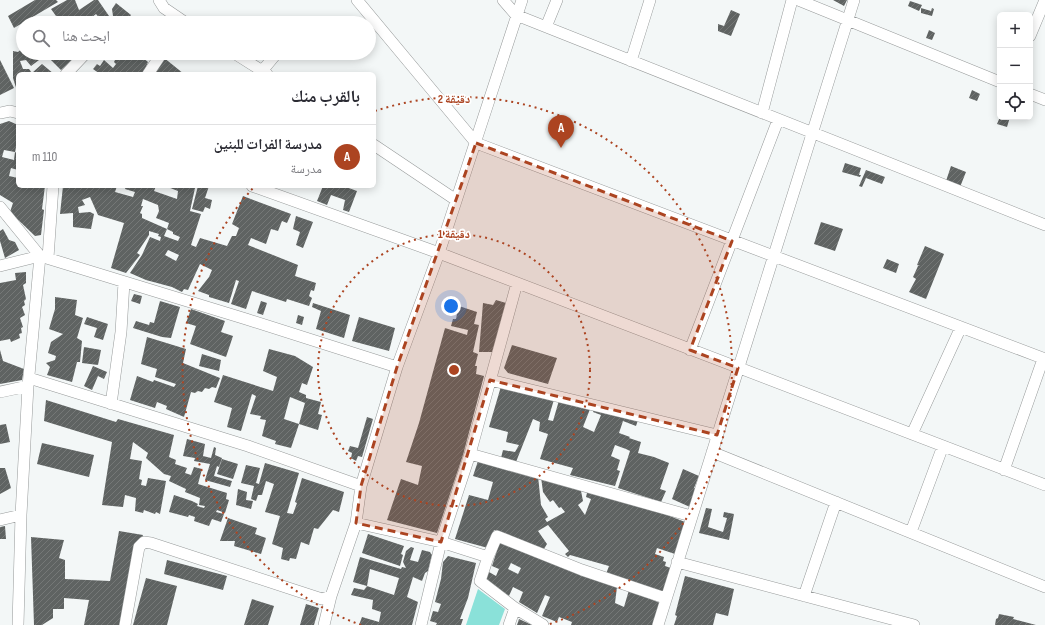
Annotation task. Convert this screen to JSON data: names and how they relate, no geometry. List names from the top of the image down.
{
  "page": {
    "map_buttons": ["+", "−"],
    "search": "ابحث هنا",
    "heading": "بالقرب منك",
    "pins": "A",
    "list": [
      {
        "mark": "A",
        "name": "مدرسة الفرات للبنين",
        "note": "مدرسة",
        "value": "110 m"
      }
    ]
  },
  "rings": ["2 دقيقة", "1 دقيقة"]
}
